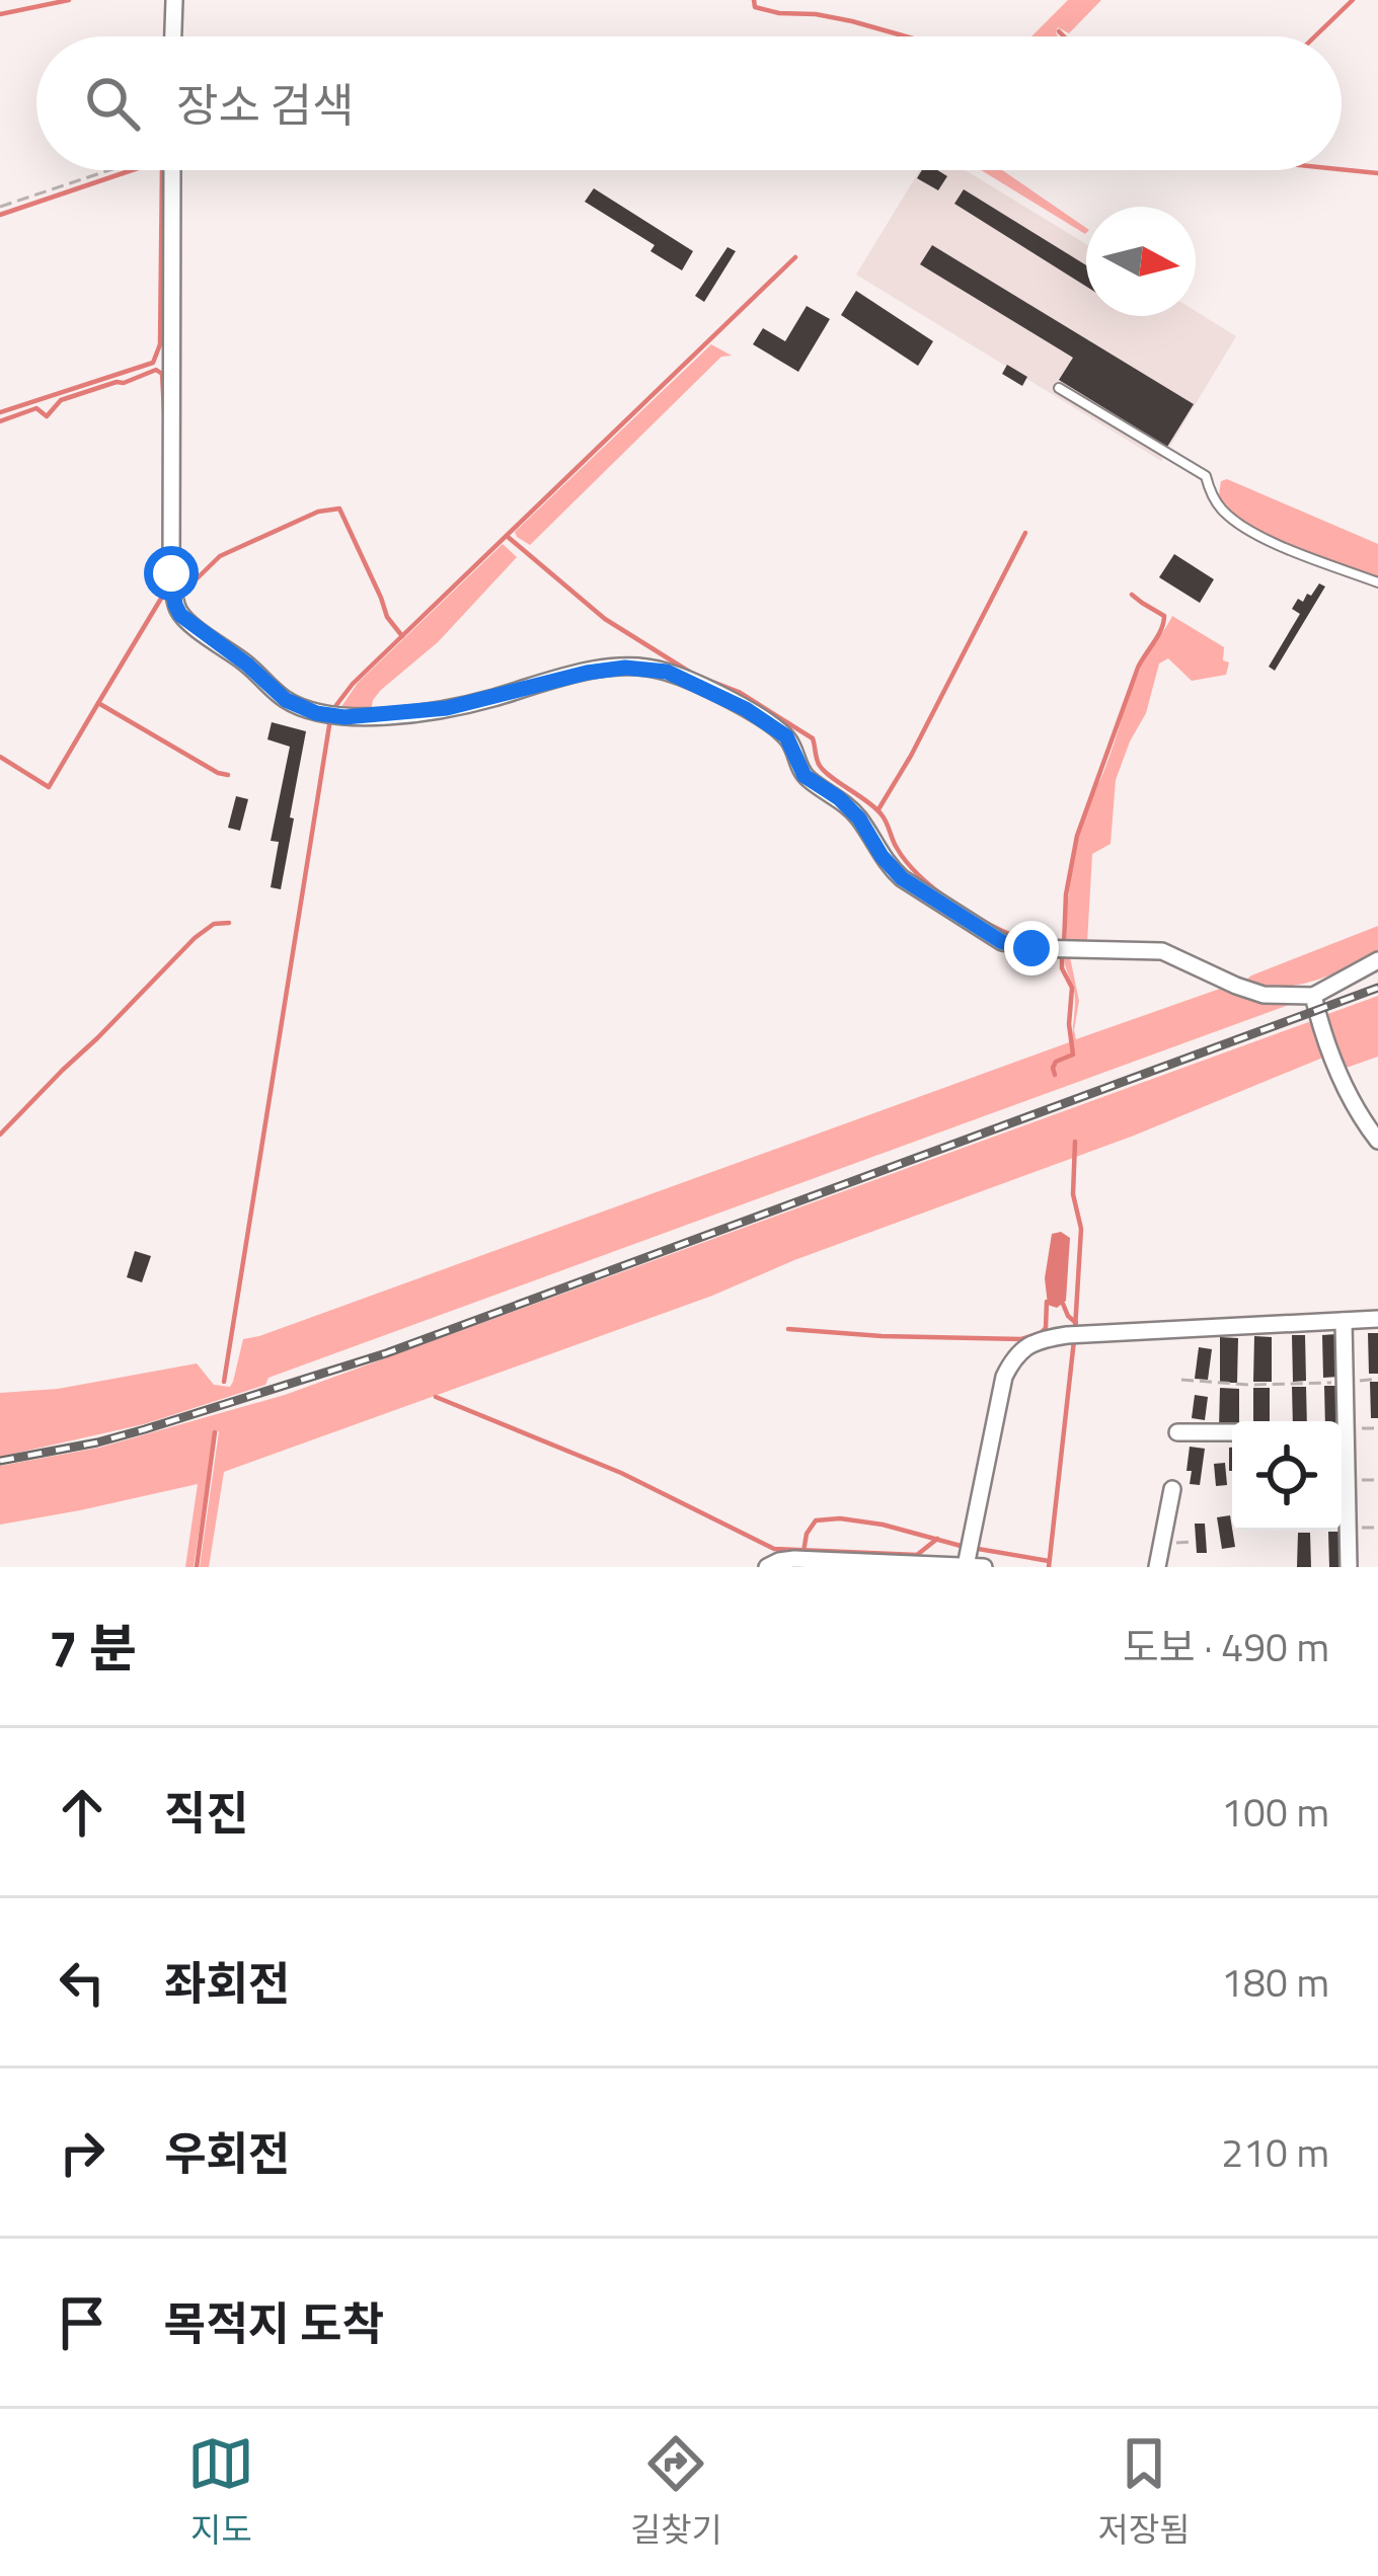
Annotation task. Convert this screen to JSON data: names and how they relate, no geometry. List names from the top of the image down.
{
  "north": "right",
  "page": {
    "search": "장소 검색",
    "heading": ["7 분", "도보 · 490 m"],
    "list": [
      ["직진", "100 m"],
      ["좌회전", "180 m"],
      ["우회전", "210 m"],
      "목적지 도착"
    ],
    "nav": ["지도", "길찾기", "저장됨"]
  }
}
